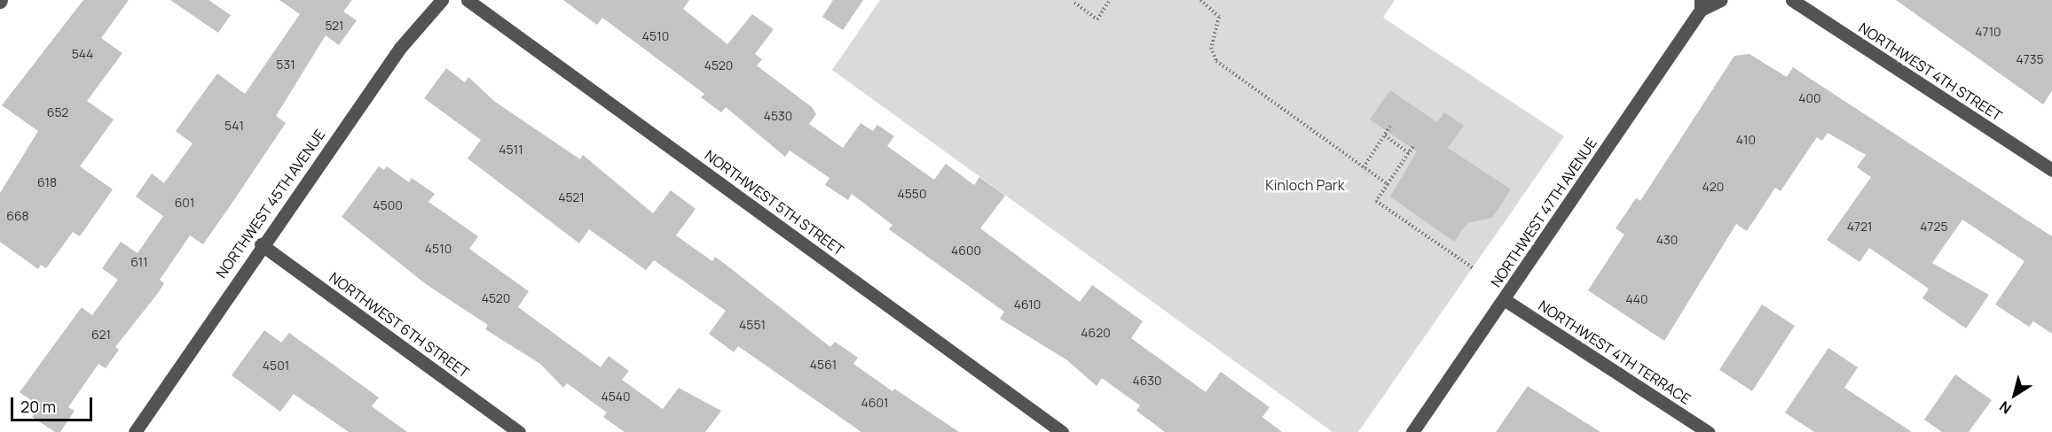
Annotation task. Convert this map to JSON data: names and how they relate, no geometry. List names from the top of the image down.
{
  "streets": {
    "street": [
      "NORTHWEST 4TH STREET",
      "NORTHWEST 5TH STREET",
      "NORTHWEST 45TH AVENUE",
      "NORTHWEST 47TH AVENUE",
      "NORTHWEST 6TH STREET",
      "NORTHWEST 4TH TERRACE"
    ]
  },
  "crossings": [
    ["NORTHWEST 45TH AVENUE", "NORTHWEST 6TH STREET"],
    ["NORTHWEST 47TH AVENUE", "NORTHWEST 4TH TERRACE"]
  ],
  "parks": ["Kinloch Park"],
  "house_numbers": [
    "521",
    "4710",
    "4510",
    "544",
    "4735",
    "531",
    "4520",
    "400",
    "652",
    "4530",
    "541",
    "410",
    "4511",
    "618",
    "420",
    "4550",
    "4521",
    "601",
    "4500",
    "668",
    "4721",
    "4725",
    "430",
    "4510",
    "4600",
    "611",
    "4520",
    "440",
    "4610",
    "4551",
    "4620",
    "621",
    "4561",
    "4501",
    "4630",
    "4540",
    "4601"
  ],
  "scale_bar": "20 m",
  "north": "bottom left"
}
